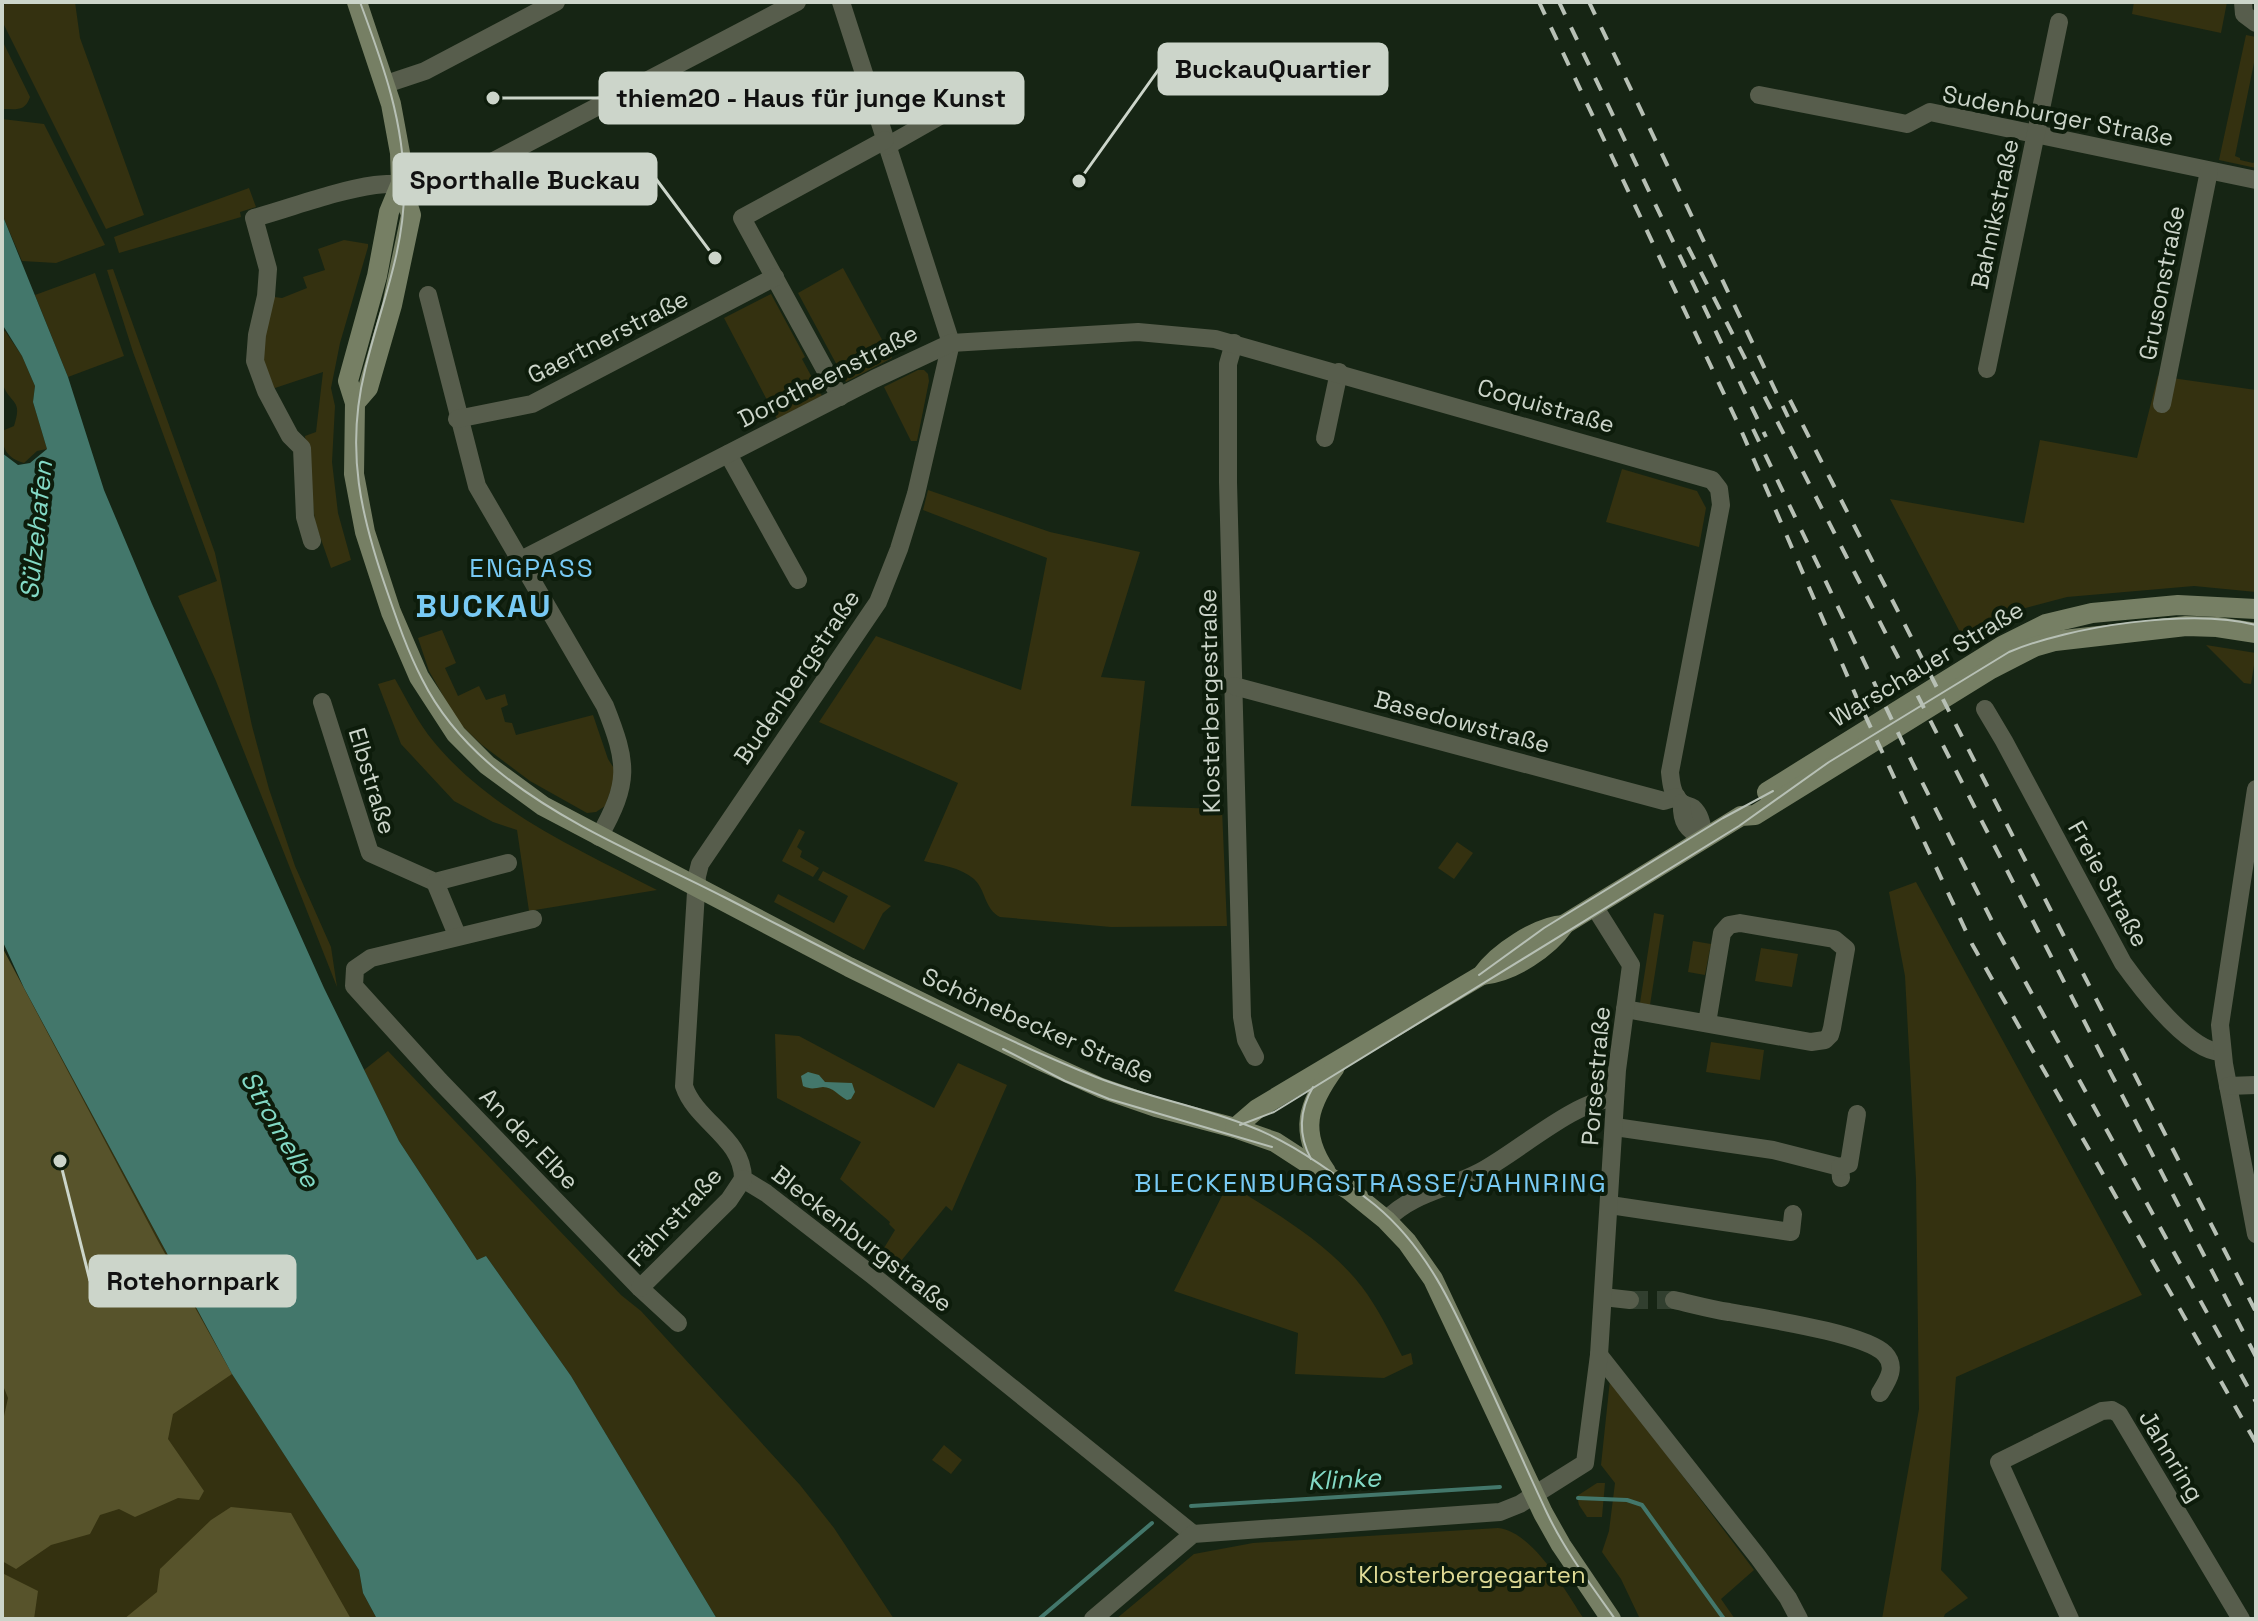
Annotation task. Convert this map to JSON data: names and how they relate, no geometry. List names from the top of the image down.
{
  "streets": {
    "main road": ["Warschauer Straße", "Schönebecker Straße"],
    "street": [
      "Sudenburger Straße",
      "Bahnikstraße",
      "Grusonstraße",
      "Gaertnerstraße",
      "Dorotheenstraße",
      "Coquistraße",
      "Budenbergstraße",
      "Klosterbergestraße",
      "Basedowstraße",
      "Elbstraße",
      "Freie Straße",
      "Porsestraße",
      "An der Elbe",
      "Fährstraße",
      "Bleckenburgstraße",
      "Jahnring"
    ]
  },
  "crossings": [
    ["Sudenburger Straße", "Bahnikstraße"],
    ["Sudenburger Straße", "Grusonstraße"],
    ["Dorotheenstraße", "Coquistraße"],
    ["Dorotheenstraße", "Budenbergstraße"],
    ["Coquistraße", "Budenbergstraße"],
    ["Coquistraße", "Klosterbergestraße"],
    ["Coquistraße", "Basedowstraße"],
    ["Warschauer Straße", "Schönebecker Straße"],
    ["Warschauer Straße", "Porsestraße"],
    ["Budenbergstraße", "Schönebecker Straße"],
    ["Budenbergstraße", "Bleckenburgstraße"],
    ["Klosterbergestraße", "Basedowstraße"],
    ["Schönebecker Straße", "Porsestraße"],
    ["Schönebecker Straße", "Bleckenburgstraße"],
    ["An der Elbe", "Fährstraße"],
    ["Fährstraße", "Bleckenburgstraße"]
  ],
  "districts": ["ENGPASS", "BUCKAU", "BLECKENBURGSTRASSE/JAHNRING"],
  "water": ["Sülzehafen", "Stromelbe", "Klinke"],
  "parks": ["Klosterbergegarten"],
  "places": [
    "thiem20 - Haus für junge Kunst",
    "BuckauQuartier",
    "Sporthalle Buckau",
    "Rotehornpark"
  ]
}
